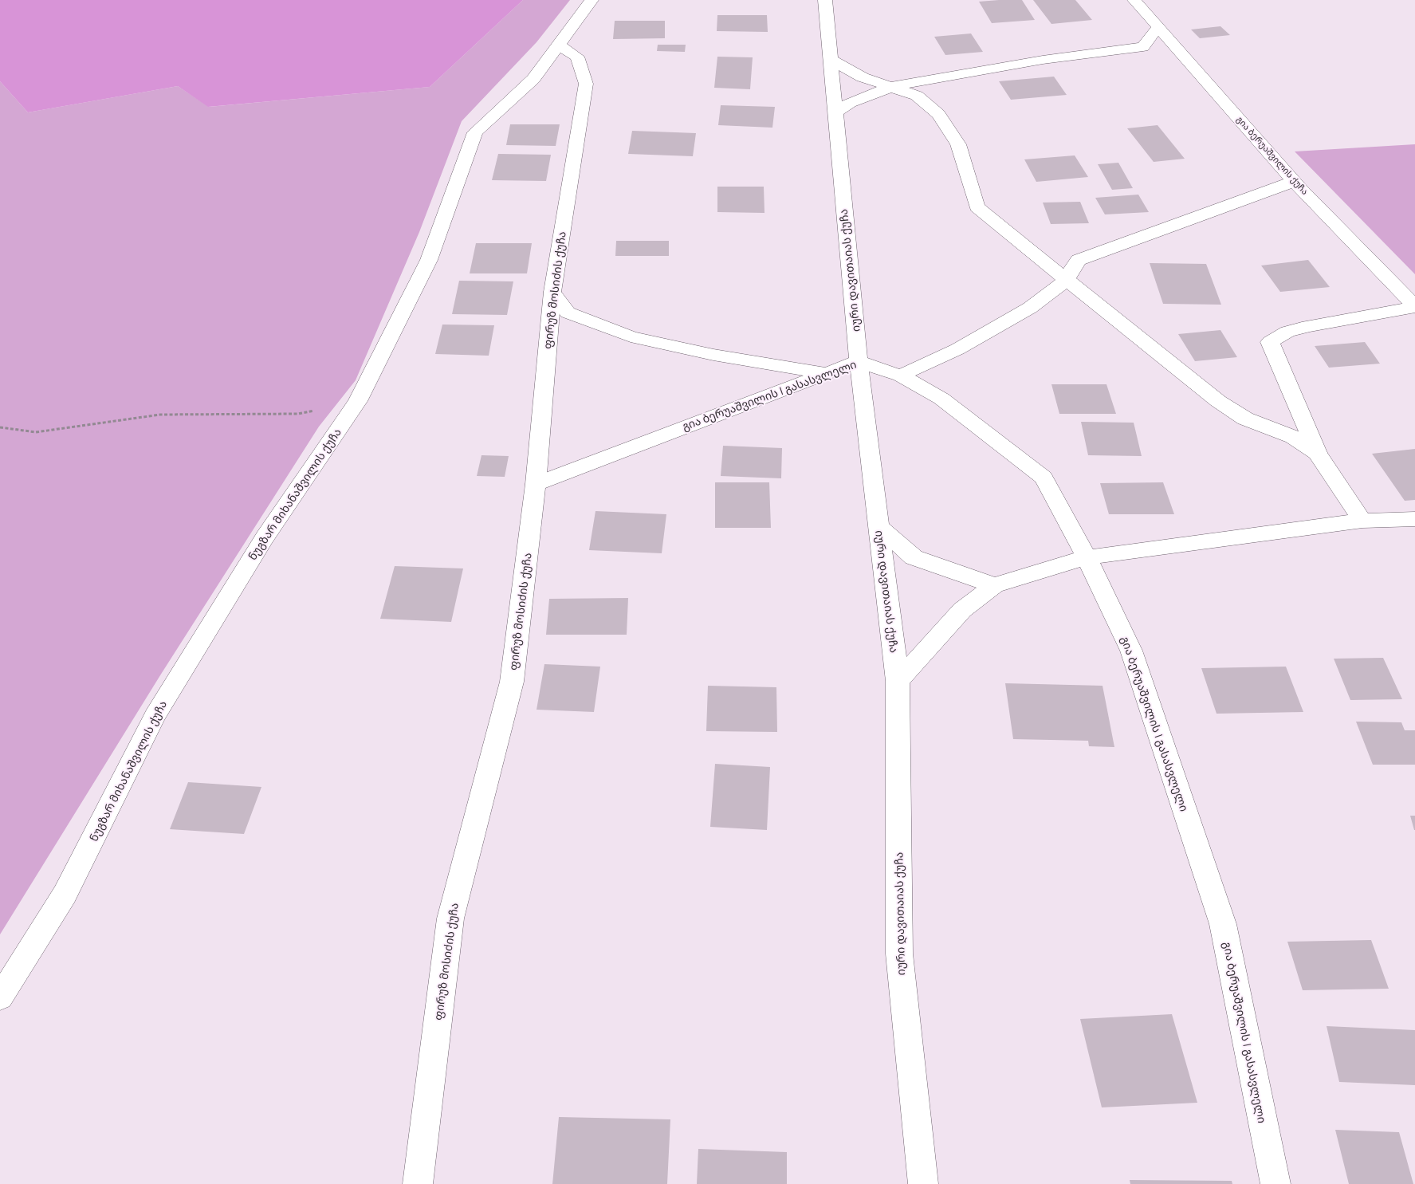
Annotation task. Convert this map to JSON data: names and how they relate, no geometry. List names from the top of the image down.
{
  "streets": {
    "street": [
      "გია ბერუაშვილის ქუჩა",
      "იური დავითაიას ქუჩა",
      "ფირუზ მოსიძის ქუჩა",
      "გია ბერუაშვილის I გასასვლელი",
      "ნუგზარ მიხანაშვილის ქუჩა"
    ]
  },
  "crossings": [
    ["იური დავითაიას ქუჩა", "გია ბერუაშვილის I გასასვლელი"],
    ["ფირუზ მოსიძის ქუჩა", "გია ბერუაშვილის I გასასვლელი"],
    ["ფირუზ მოსიძის ქუჩა", "ნუგზარ მიხანაშვილის ქუჩა"]
  ]
}
